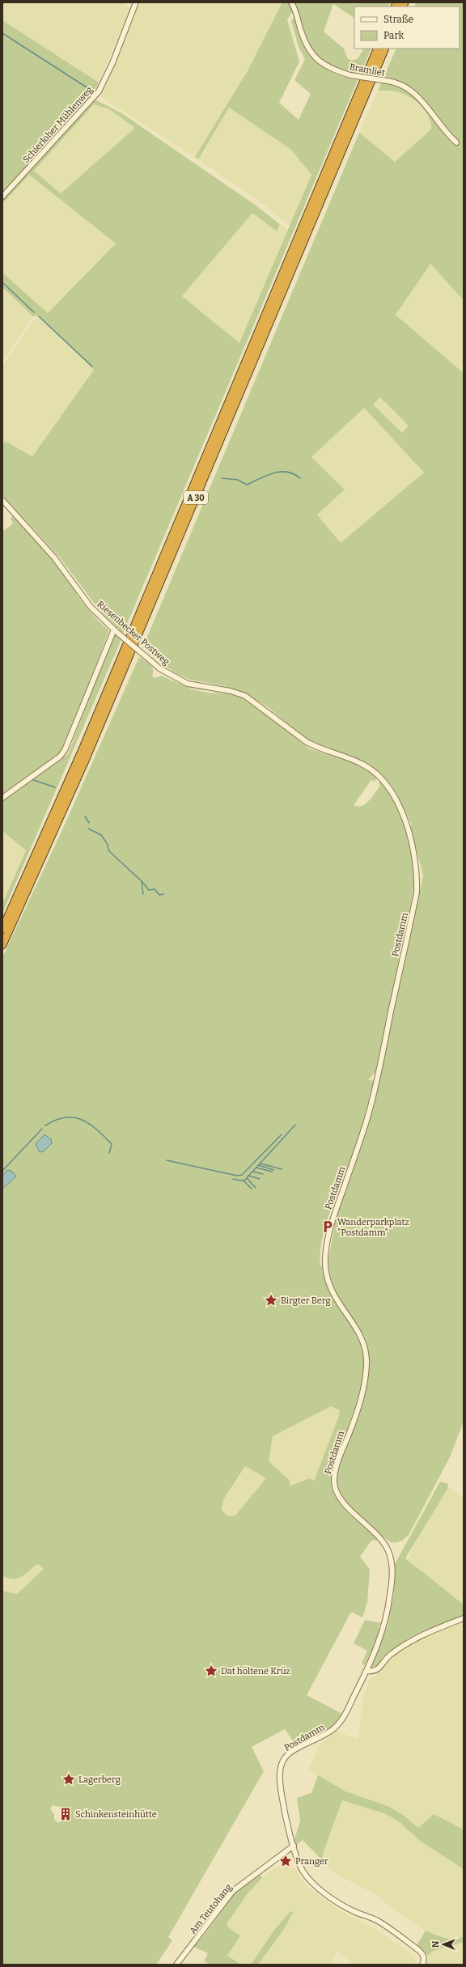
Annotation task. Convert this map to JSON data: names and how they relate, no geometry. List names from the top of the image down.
{
  "streets": {
    "highway": ["A 30"],
    "street": [
      "Bramliet",
      "Schierloher Mühlenweg",
      "Riesenbecker Postweg",
      "Postdamm",
      "Am Teutohang"
    ]
  },
  "crossings": [
    ["Riesenbecker Postweg", "Postdamm"],
    ["Postdamm", "Am Teutohang"]
  ],
  "places": {
    "parking": ["Wanderparkplatz \"Postdamm\""],
    "place": [
      "Birgter Berg",
      "Dat höltene Krüz",
      "Lagerberg",
      "Pranger"
    ],
    "building": ["Schinkensteinhütte"]
  },
  "legend": ["Straße", "Park"],
  "north": "left"
}
